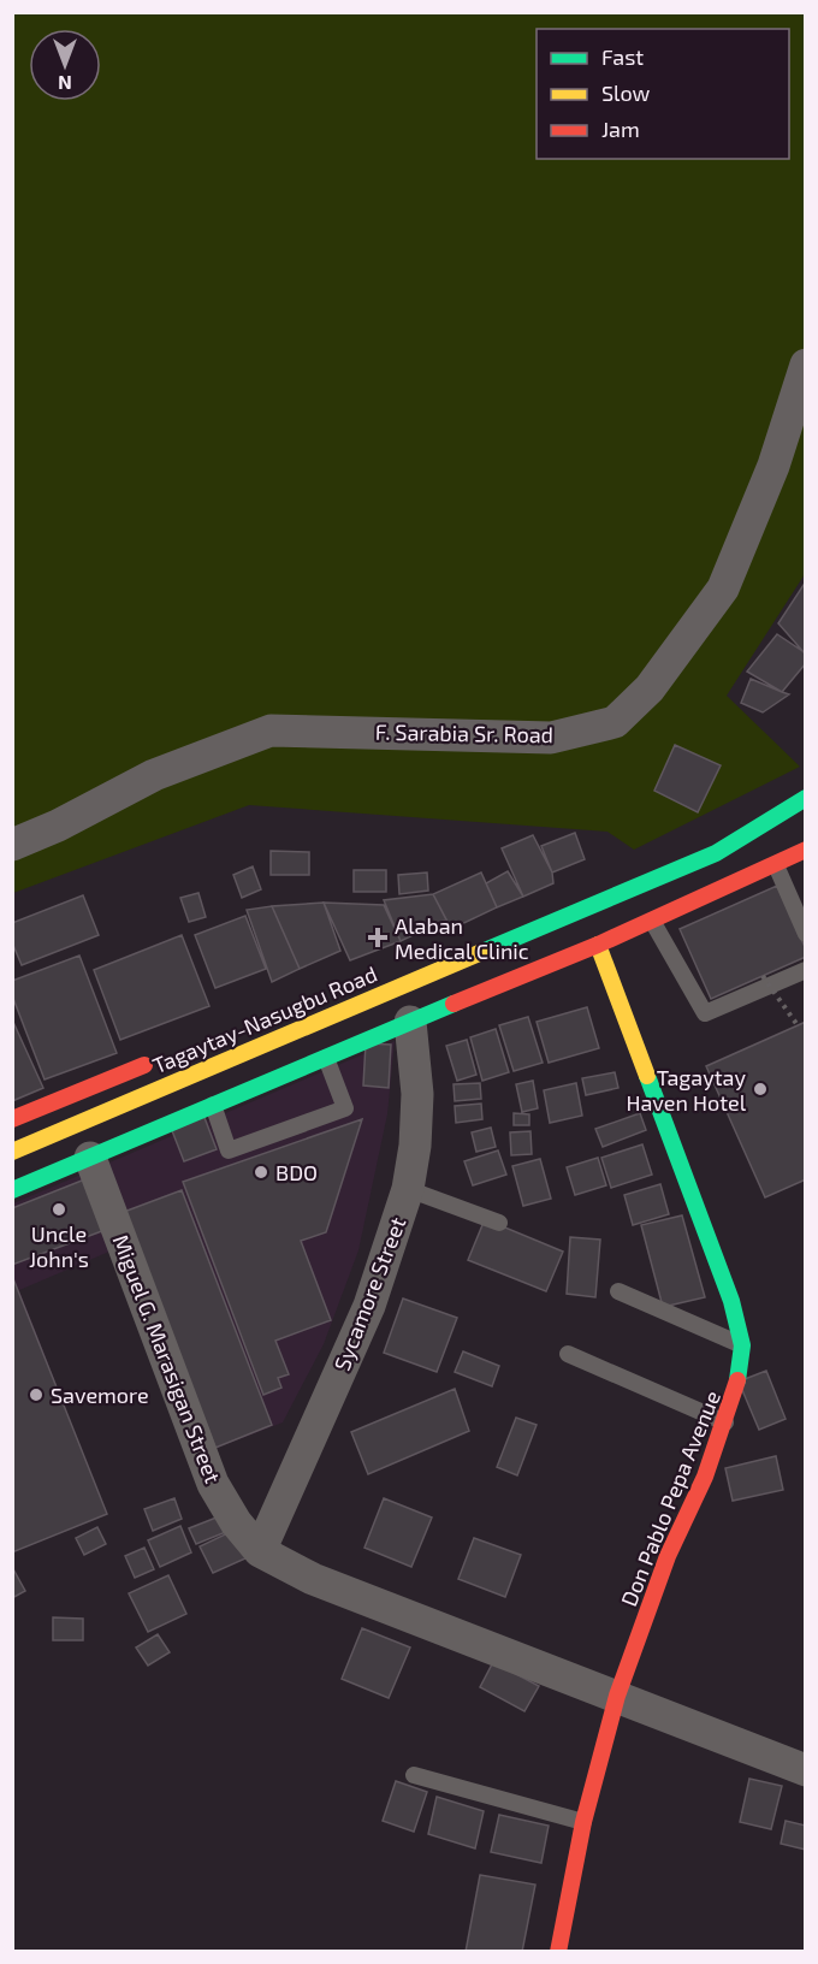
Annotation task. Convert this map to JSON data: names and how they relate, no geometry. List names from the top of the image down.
{
  "streets": {
    "main road": ["Tagaytay-Nasugbu Road", "Don Pablo Pepa Avenue"],
    "street": ["F. Sarabia Sr. Road", "Sycamore Street", "Miguel G. Marasigan Street"]
  },
  "crossings": [
    ["Sycamore Street", "Miguel G. Marasigan Street"]
  ],
  "places": {
    "health": ["Alaban Medical Clinic"],
    "other": [
      "Tagaytay Haven Hotel",
      "BDO",
      "Uncle John's",
      "Savemore"
    ]
  },
  "legend": ["Fast", "Slow", "Jam"],
  "north": "bottom"
}
